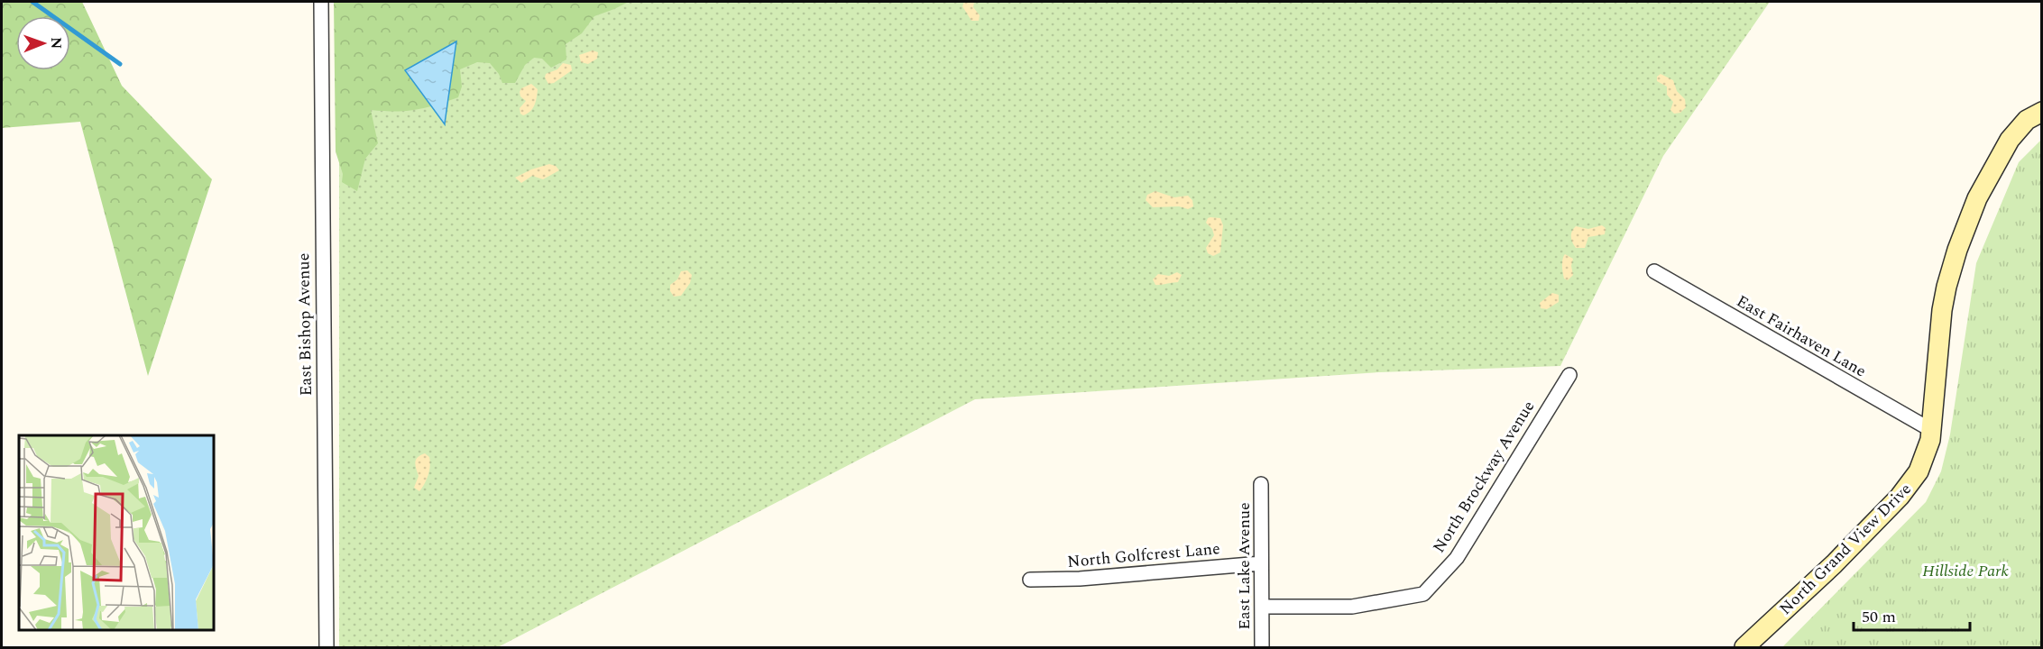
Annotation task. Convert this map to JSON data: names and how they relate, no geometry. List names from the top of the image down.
{
  "streets": {
    "street": [
      "East Bishop Avenue",
      "East Fairhaven Lane",
      "North Brockway Avenue",
      "North Grand View Drive",
      "North Golfcrest Lane",
      "East Lake Avenue"
    ]
  },
  "crossings": [
    ["East Fairhaven Lane", "North Grand View Drive"],
    ["North Brockway Avenue", "East Lake Avenue"],
    ["North Golfcrest Lane", "East Lake Avenue"]
  ],
  "parks": ["Hillside Park"],
  "scale_bar": "50 m",
  "north": "right"
}
